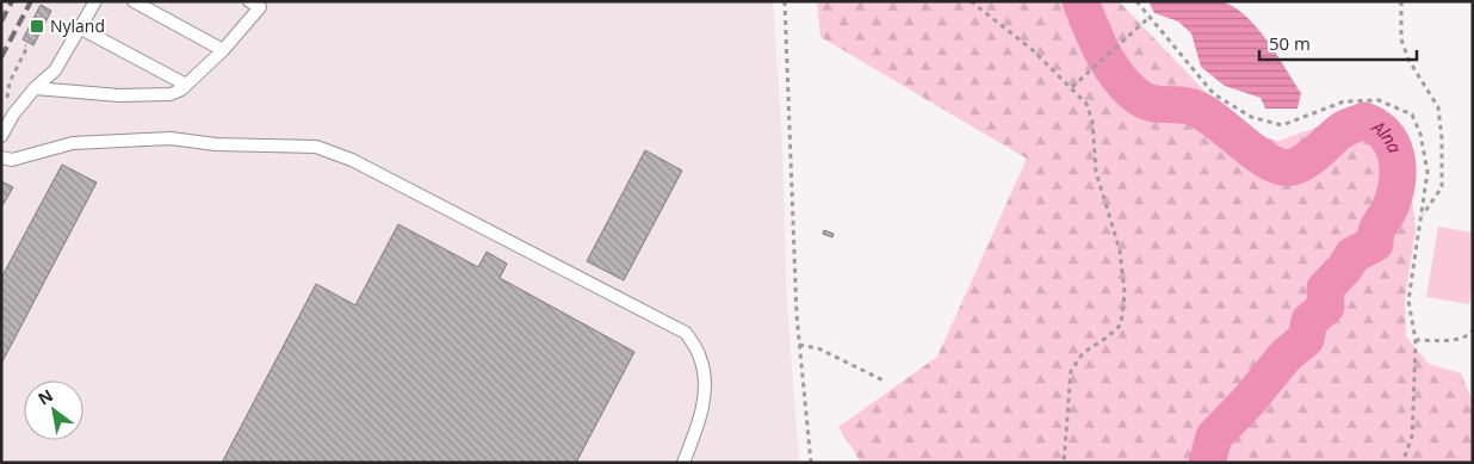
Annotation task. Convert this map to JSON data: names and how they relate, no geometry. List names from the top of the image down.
{
  "water": ["Alna"],
  "places": {
    "transit": ["Nyland"]
  },
  "scale_bar": "50 m",
  "north": "top left"
}
